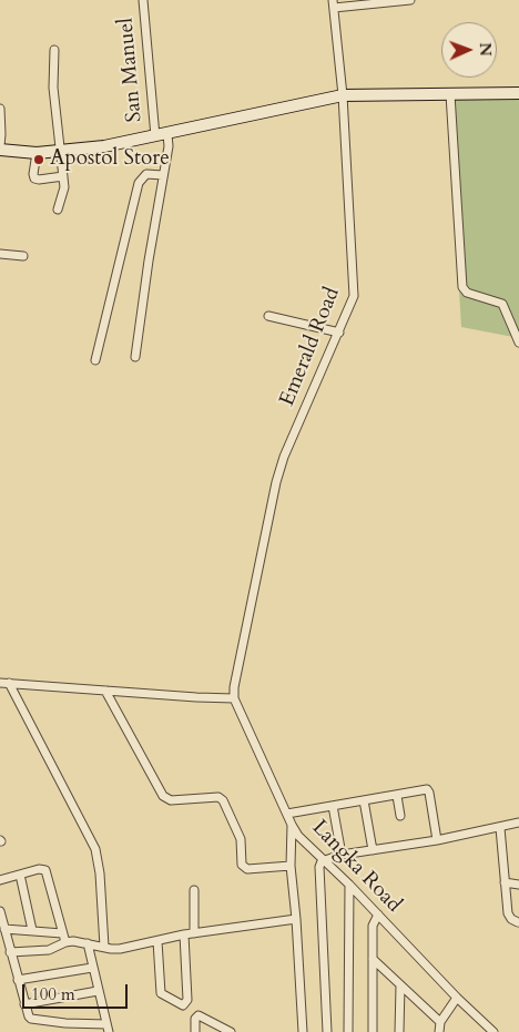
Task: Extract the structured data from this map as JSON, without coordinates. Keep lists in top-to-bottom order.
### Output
{
  "streets": {
    "street": ["San Manuel", "Emerald Road", "Langka Road"]
  },
  "crossings": [
    ["Emerald Road", "Langka Road"]
  ],
  "places": ["Apostol Store"],
  "scale_bar": "100 m",
  "north": "right"
}
